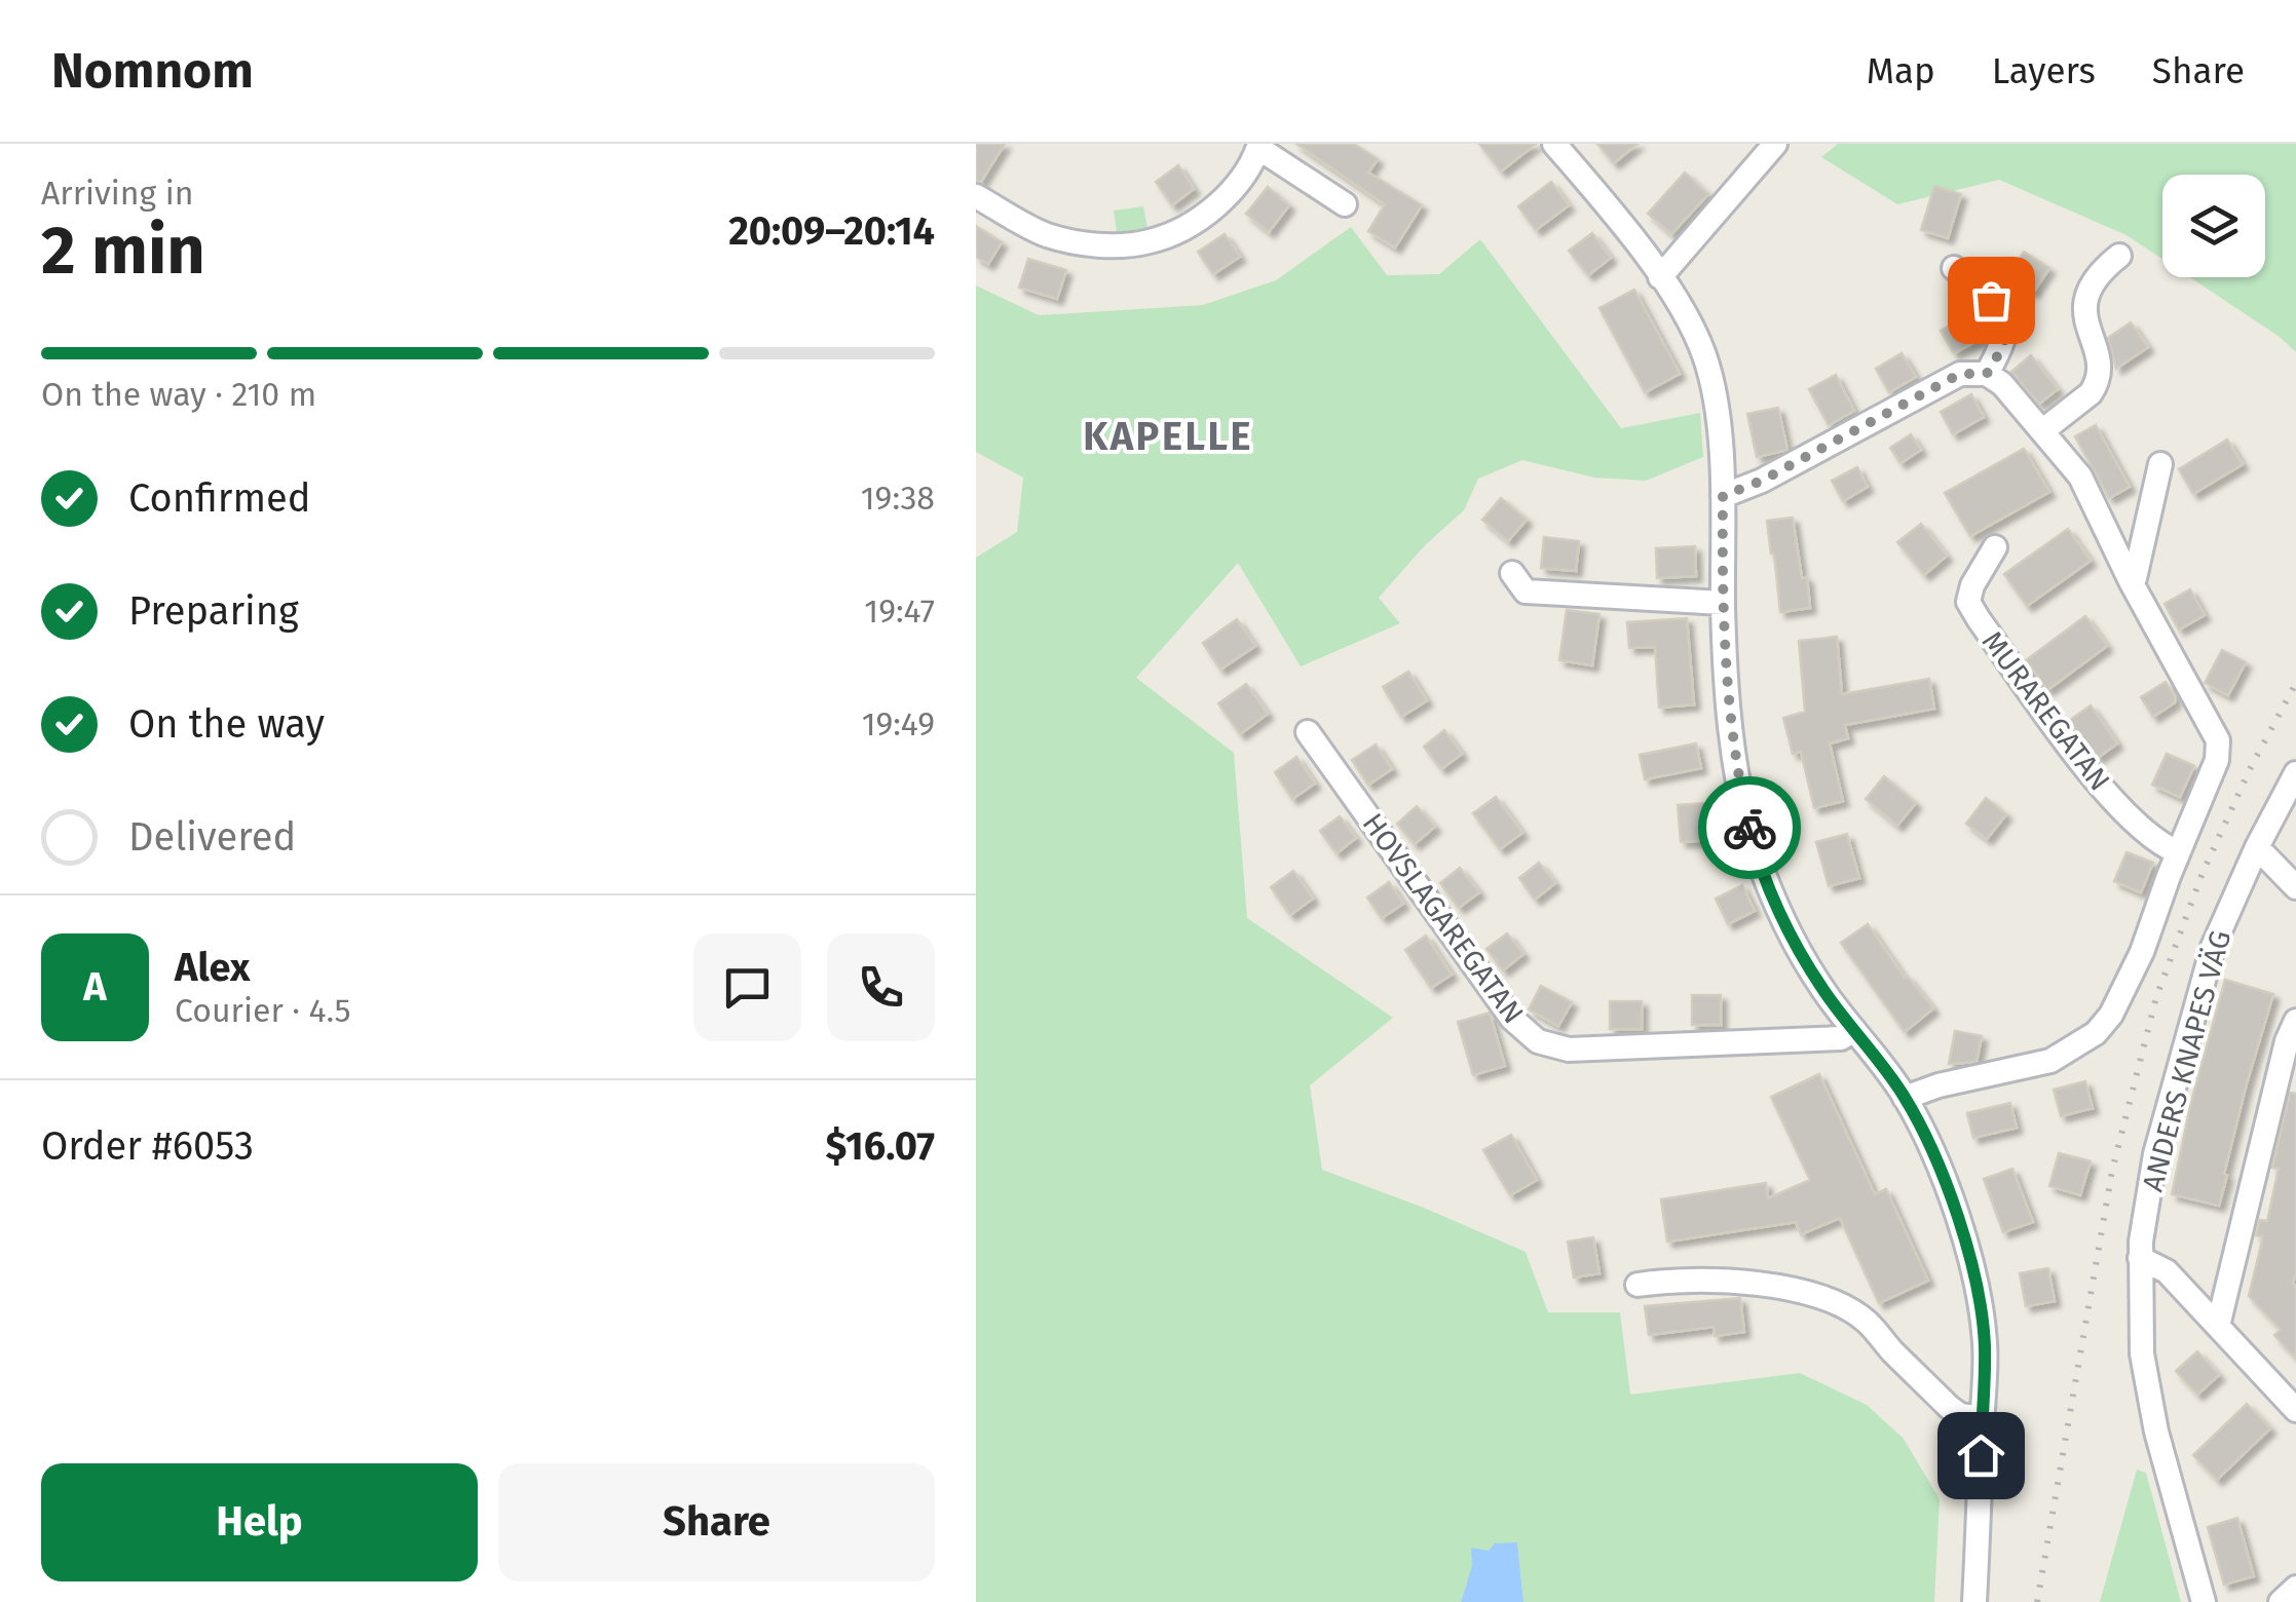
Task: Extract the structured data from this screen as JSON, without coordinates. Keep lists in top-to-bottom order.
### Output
{
  "streets": {
    "street": ["MURAREGATAN", "HOVSLAGAREGATAN", "ANDERS KNAPES VÄG"]
  },
  "districts": ["KAPELLE"],
  "page": {
    "header": "Nomnom",
    "nav": ["Map", "Layers", "Share"],
    "heading": ["2 min", "Arriving in", "20:09–20:14"],
    "panel": [
      "Alex",
      "Courier · 4.5",
      "Order #6053",
      "$16.07"
    ],
    "bar": "On the way · 210 m",
    "list": [
      ["Confirmed", "19:38"],
      ["Preparing", "19:47"],
      ["On the way", "19:49"],
      "Delivered"
    ],
    "round": "A",
    "buttons": ["Help", "Share"]
  }
}
